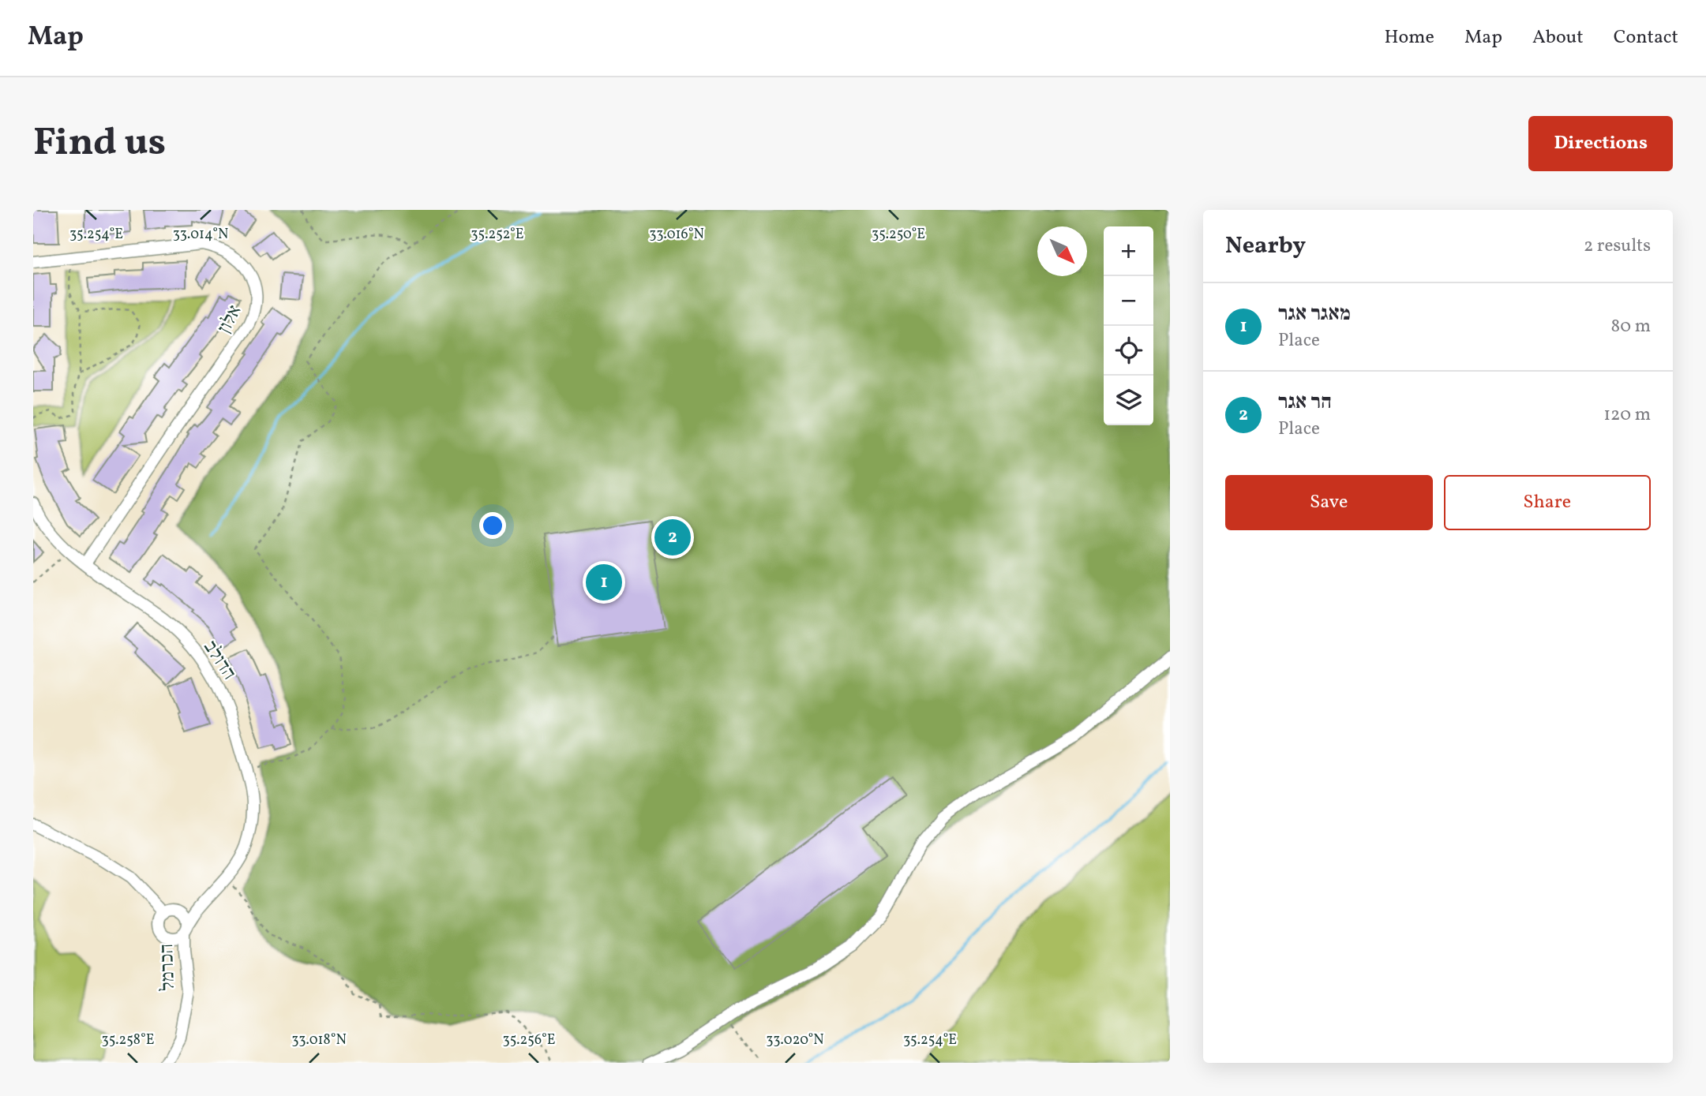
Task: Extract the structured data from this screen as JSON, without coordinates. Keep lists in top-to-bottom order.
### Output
{
  "streets": {
    "street": ["אלון", "הדולב", "הכרמל"]
  },
  "crossings": [
    ["אלון", "הדולב"],
    ["הדולב", "הכרמל"]
  ],
  "north": "bottom right",
  "page": {
    "header": "Map",
    "nav": [
      "Home",
      "Map",
      "About",
      "Contact"
    ],
    "buttons": [
      "Directions",
      ["Save", "Share"]
    ],
    "title": "Find us",
    "heading": ["Nearby", "2 results"],
    "map_buttons": ["+", "−"],
    "list": [
      {
        "mark": "1",
        "name": "מאגר אגר",
        "note": "Place",
        "value": "80 m"
      },
      {
        "mark": "2",
        "name": "הר אגר",
        "note": "Place",
        "value": "120 m"
      }
    ],
    "pins": ["2", "1"]
  },
  "coordinates": [
    "35.254°E",
    "33.014°N",
    "35.252°E",
    "33.016°N",
    "35.250°E",
    "35.258°E",
    "33.018°N",
    "35.256°E",
    "33.020°N"
  ]
}
